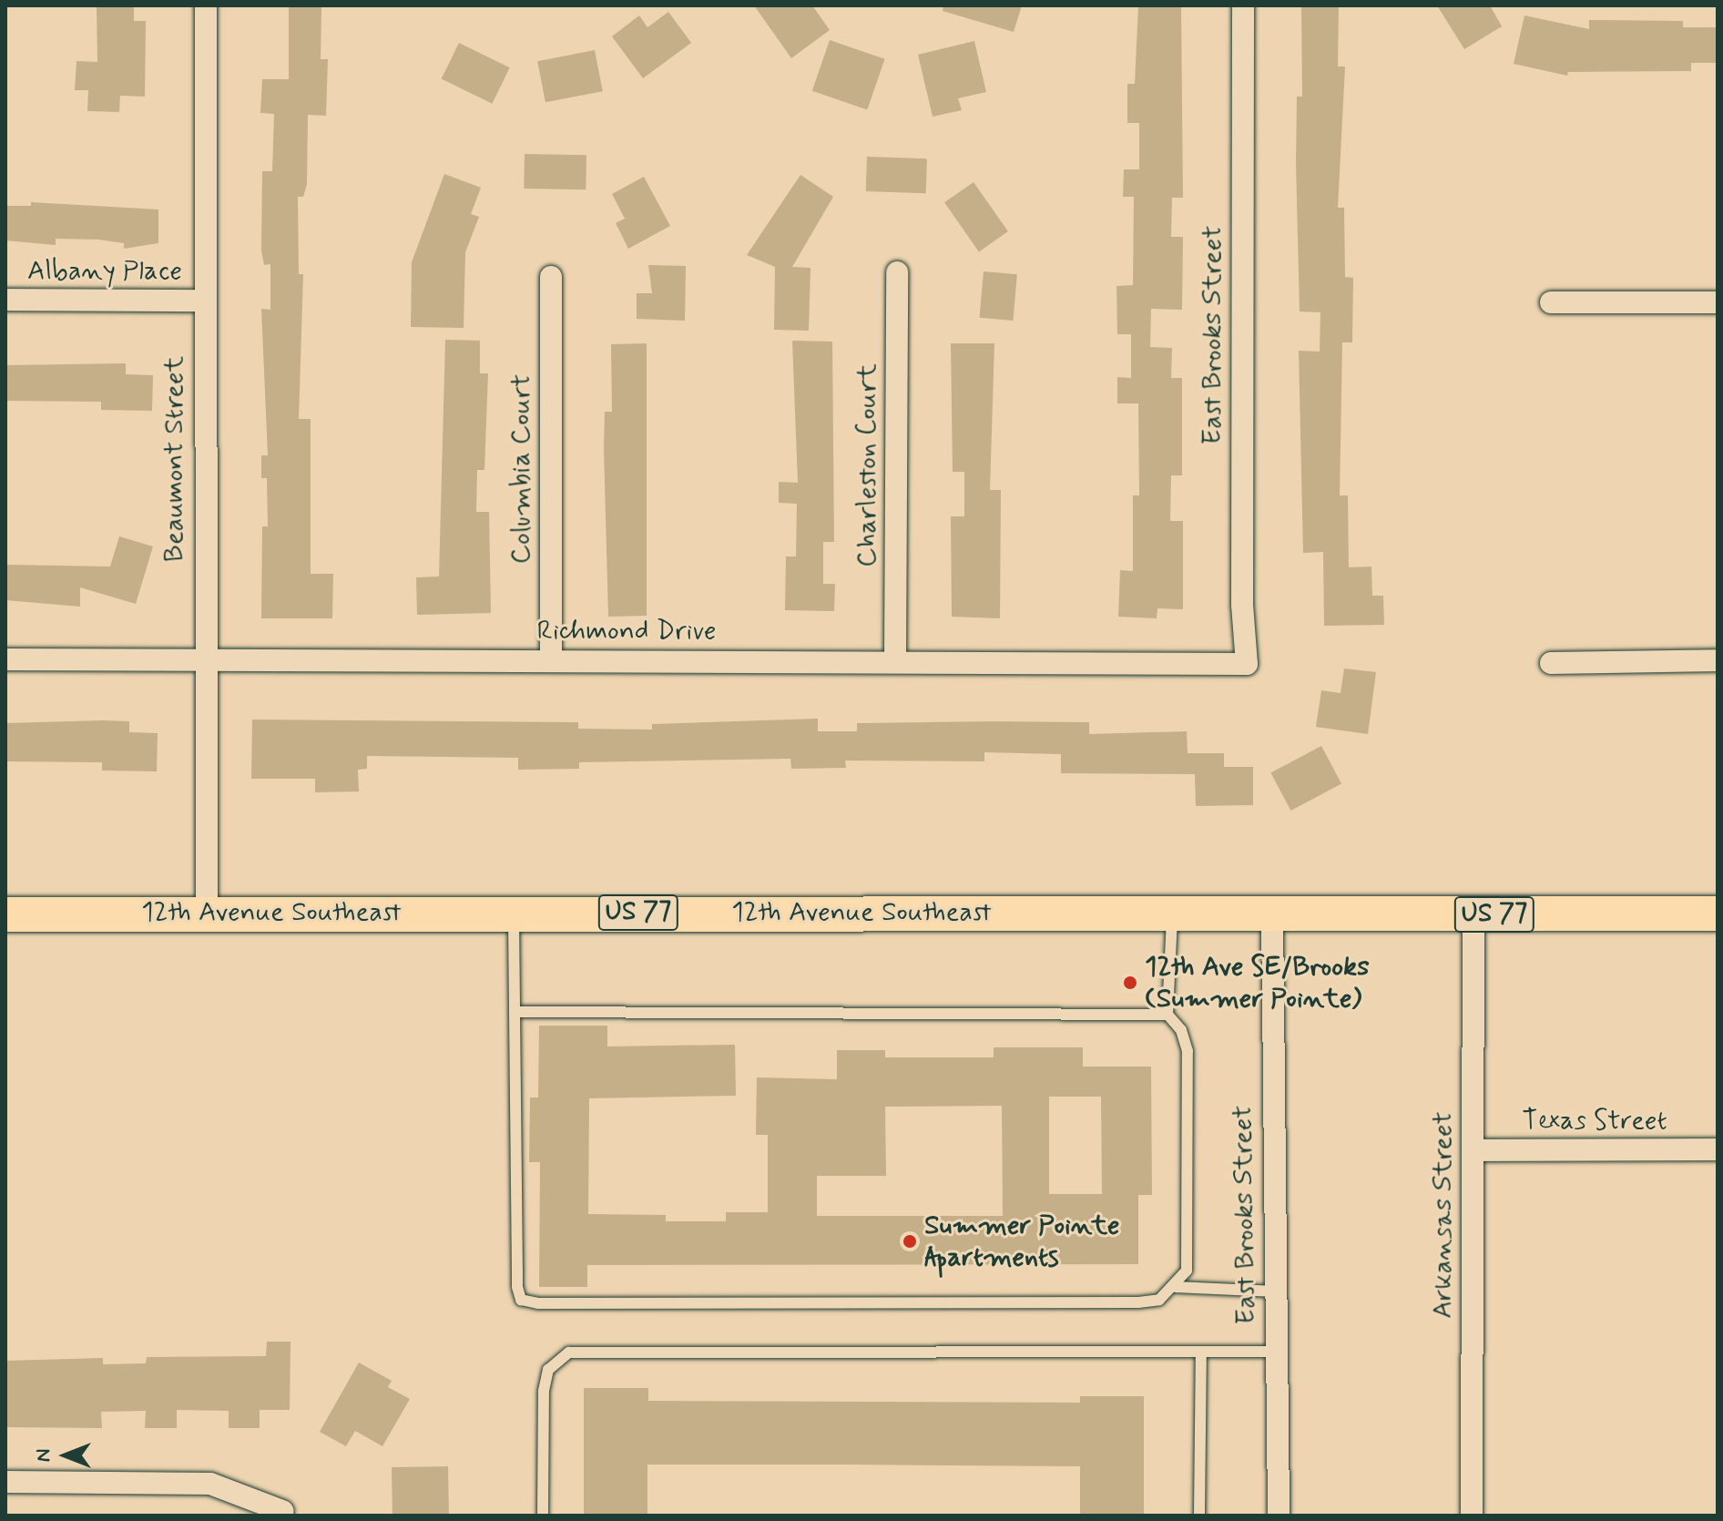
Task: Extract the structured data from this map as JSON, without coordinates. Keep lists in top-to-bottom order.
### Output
{
  "streets": {
    "main road": ["12th Avenue Southeast", "US 77"],
    "street": [
      "Albany Place",
      "East Brooks Street",
      "Beaumont Street",
      "Charleston Court",
      "Columbia Court",
      "Richmond Drive",
      "Texas Street",
      "Arkansas Street"
    ]
  },
  "crossings": [
    ["Albany Place", "Beaumont Street"],
    ["East Brooks Street", "Richmond Drive"],
    ["East Brooks Street", "12th Avenue Southeast"],
    ["Beaumont Street", "Richmond Drive"],
    ["Beaumont Street", "12th Avenue Southeast"],
    ["Charleston Court", "Richmond Drive"],
    ["Columbia Court", "Richmond Drive"],
    ["12th Avenue Southeast", "Arkansas Street"],
    ["Texas Street", "Arkansas Street"]
  ],
  "places": ["12th Ave SE/Brooks (Summer Pointe)", "Summer Pointe Apartments"],
  "north": "left"
}
